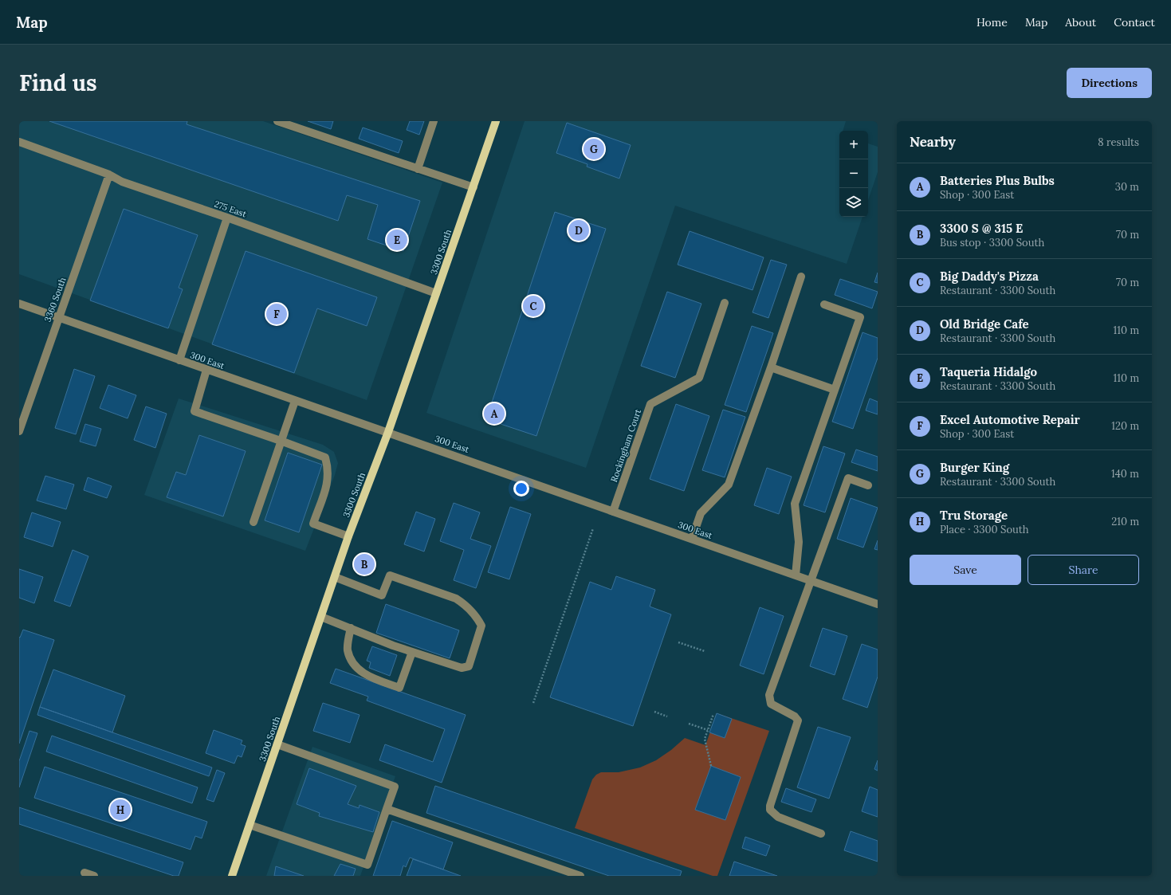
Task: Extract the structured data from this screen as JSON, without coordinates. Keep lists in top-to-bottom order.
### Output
{
  "streets": {
    "main road": ["3300 South"],
    "street": [
      "275 East",
      "3360 South",
      "300 East",
      "Rockingham Court"
    ]
  },
  "crossings": [
    ["275 East", "3300 South"],
    ["275 East", "3360 South"],
    ["3300 South", "300 East"],
    ["3360 South", "300 East"],
    ["300 East", "Rockingham Court"]
  ],
  "page": {
    "header": "Map",
    "nav": [
      "Home",
      "Map",
      "About",
      "Contact"
    ],
    "buttons": [
      "Directions",
      ["Save", "Share"]
    ],
    "title": "Find us",
    "heading": ["Nearby", "8 results"],
    "map_buttons": ["+", "−"],
    "pins": [
      "G",
      "D",
      "E",
      "C",
      "F",
      "A",
      "B",
      "H"
    ],
    "list": [
      {
        "mark": "A",
        "name": "Batteries Plus Bulbs",
        "note": "Shop · 300 East",
        "value": "30 m"
      },
      {
        "mark": "B",
        "name": "3300 S @ 315 E",
        "note": "Bus stop · 3300 South",
        "value": "70 m"
      },
      {
        "mark": "C",
        "name": "Big Daddy's Pizza",
        "note": "Restaurant · 3300 South",
        "value": "70 m"
      },
      {
        "mark": "D",
        "name": "Old Bridge Cafe",
        "note": "Restaurant · 3300 South",
        "value": "110 m"
      },
      {
        "mark": "E",
        "name": "Taqueria Hidalgo",
        "note": "Restaurant · 3300 South",
        "value": "110 m"
      },
      {
        "mark": "F",
        "name": "Excel Automotive Repair",
        "note": "Shop · 300 East",
        "value": "120 m"
      },
      {
        "mark": "G",
        "name": "Burger King",
        "note": "Restaurant · 3300 South",
        "value": "140 m"
      },
      {
        "mark": "H",
        "name": "Tru Storage",
        "note": "Place · 3300 South",
        "value": "210 m"
      }
    ]
  }
}
